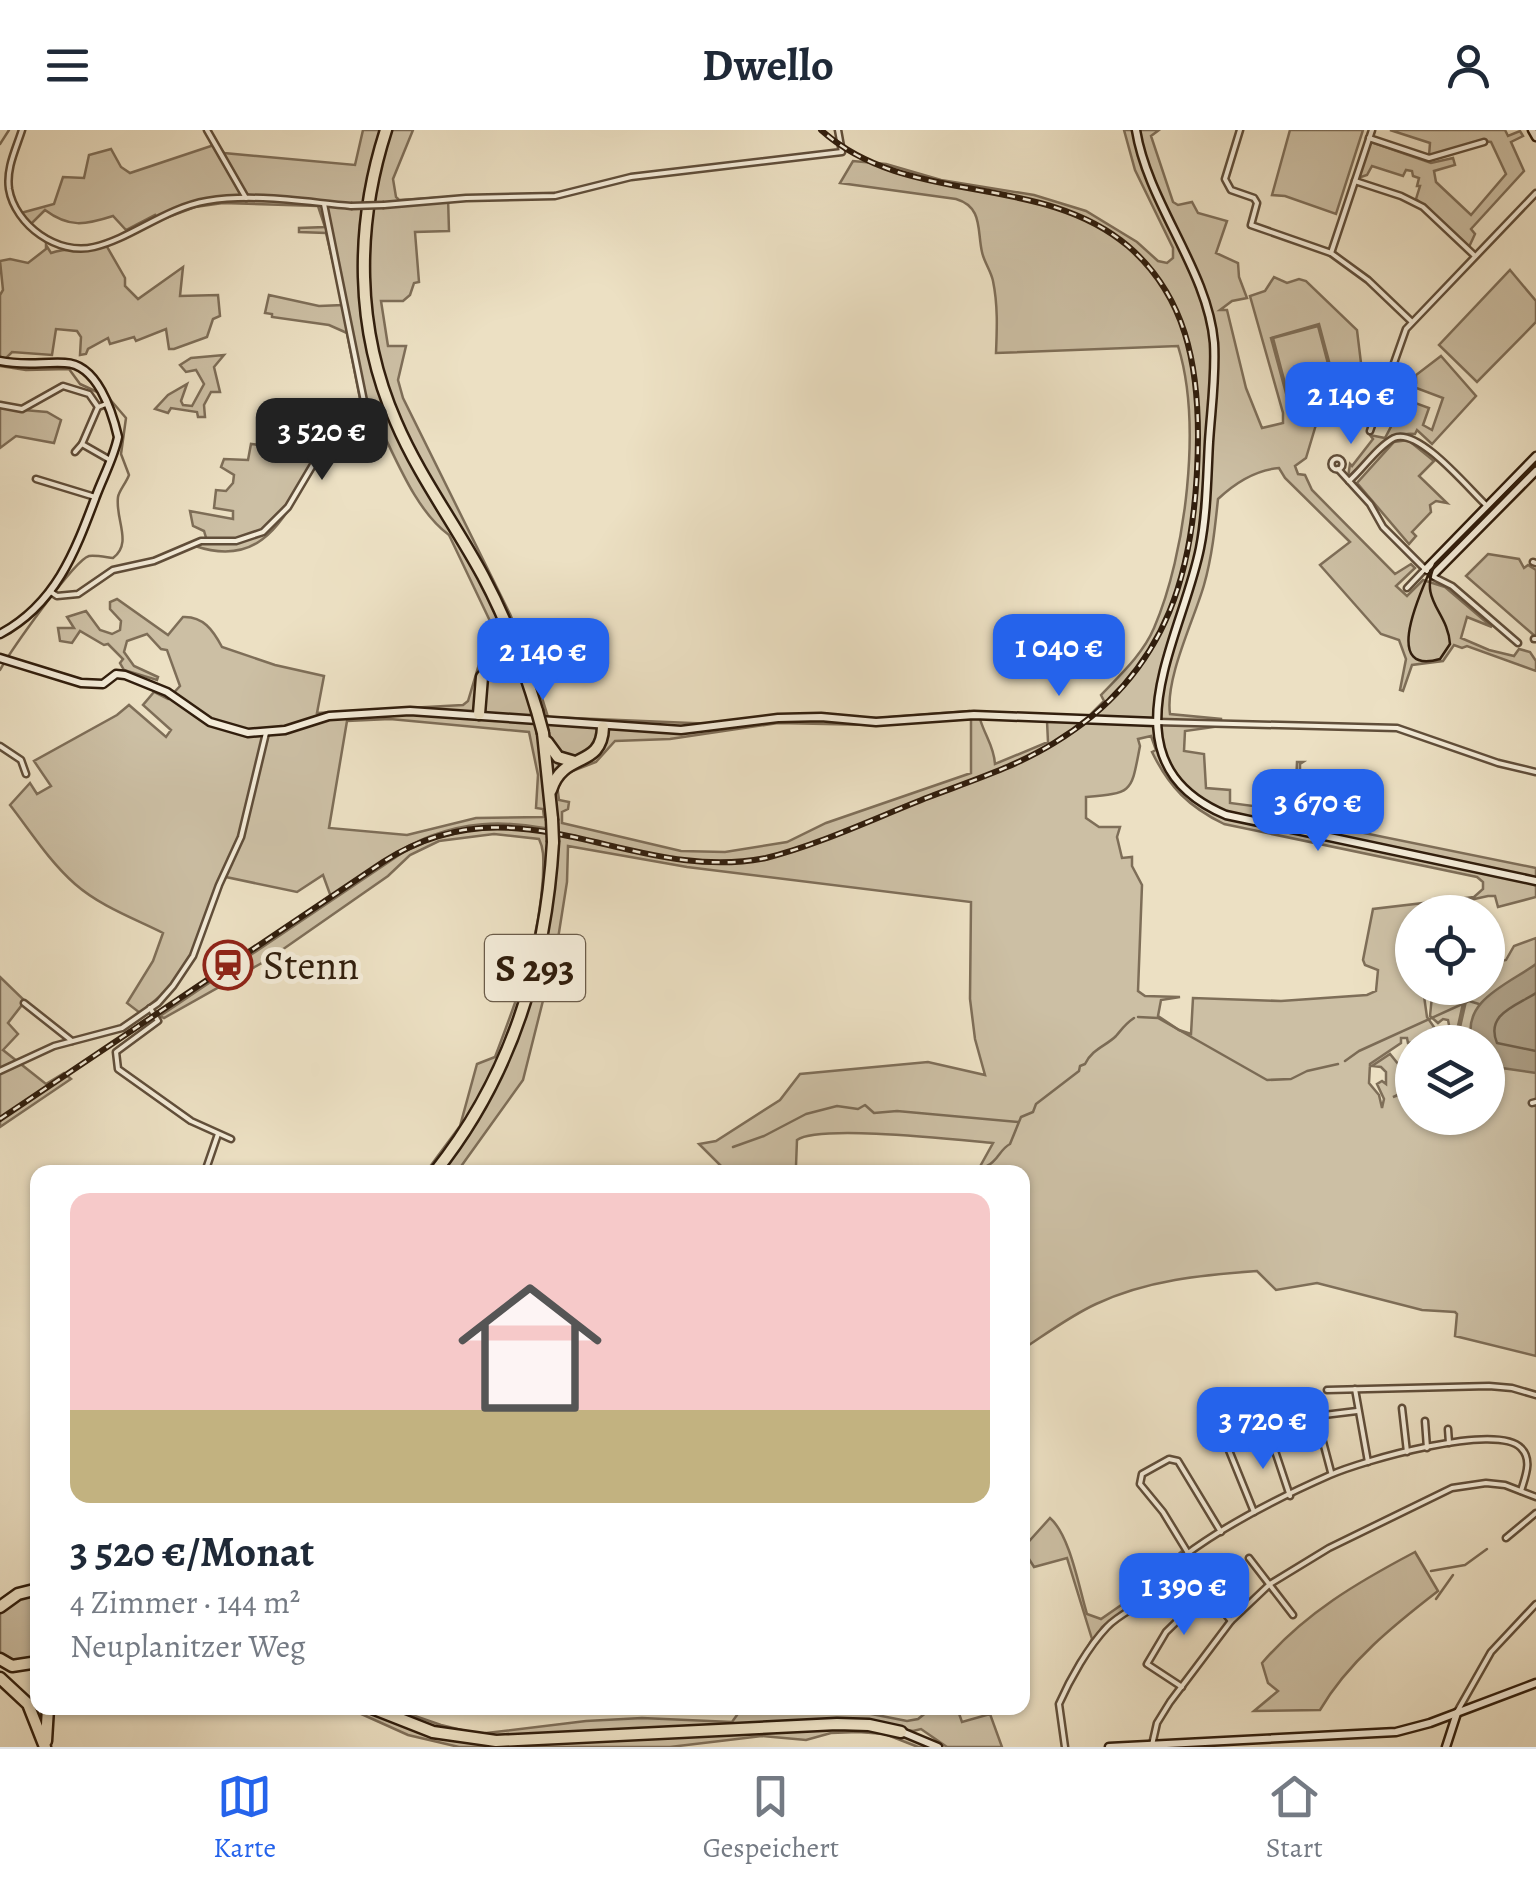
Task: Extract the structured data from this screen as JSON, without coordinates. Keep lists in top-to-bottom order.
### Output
{
  "streets": {
    "highway": ["S 293"]
  },
  "places": {
    "station": ["Stenn"]
  },
  "page": {
    "header": "Dwello",
    "price": [
      "2 140 €",
      "3 520 €",
      "1 040 €",
      "2 140 €",
      "3 670 €",
      "3 720 €",
      "1 390 €"
    ],
    "list": [
      {
        "name": "3 520 €/Monat",
        "note": "4 Zimmer · 144 m² · Neuplanitzer Weg"
      }
    ],
    "tabs": ["Karte", "Gespeichert", "Start"]
  }
}
